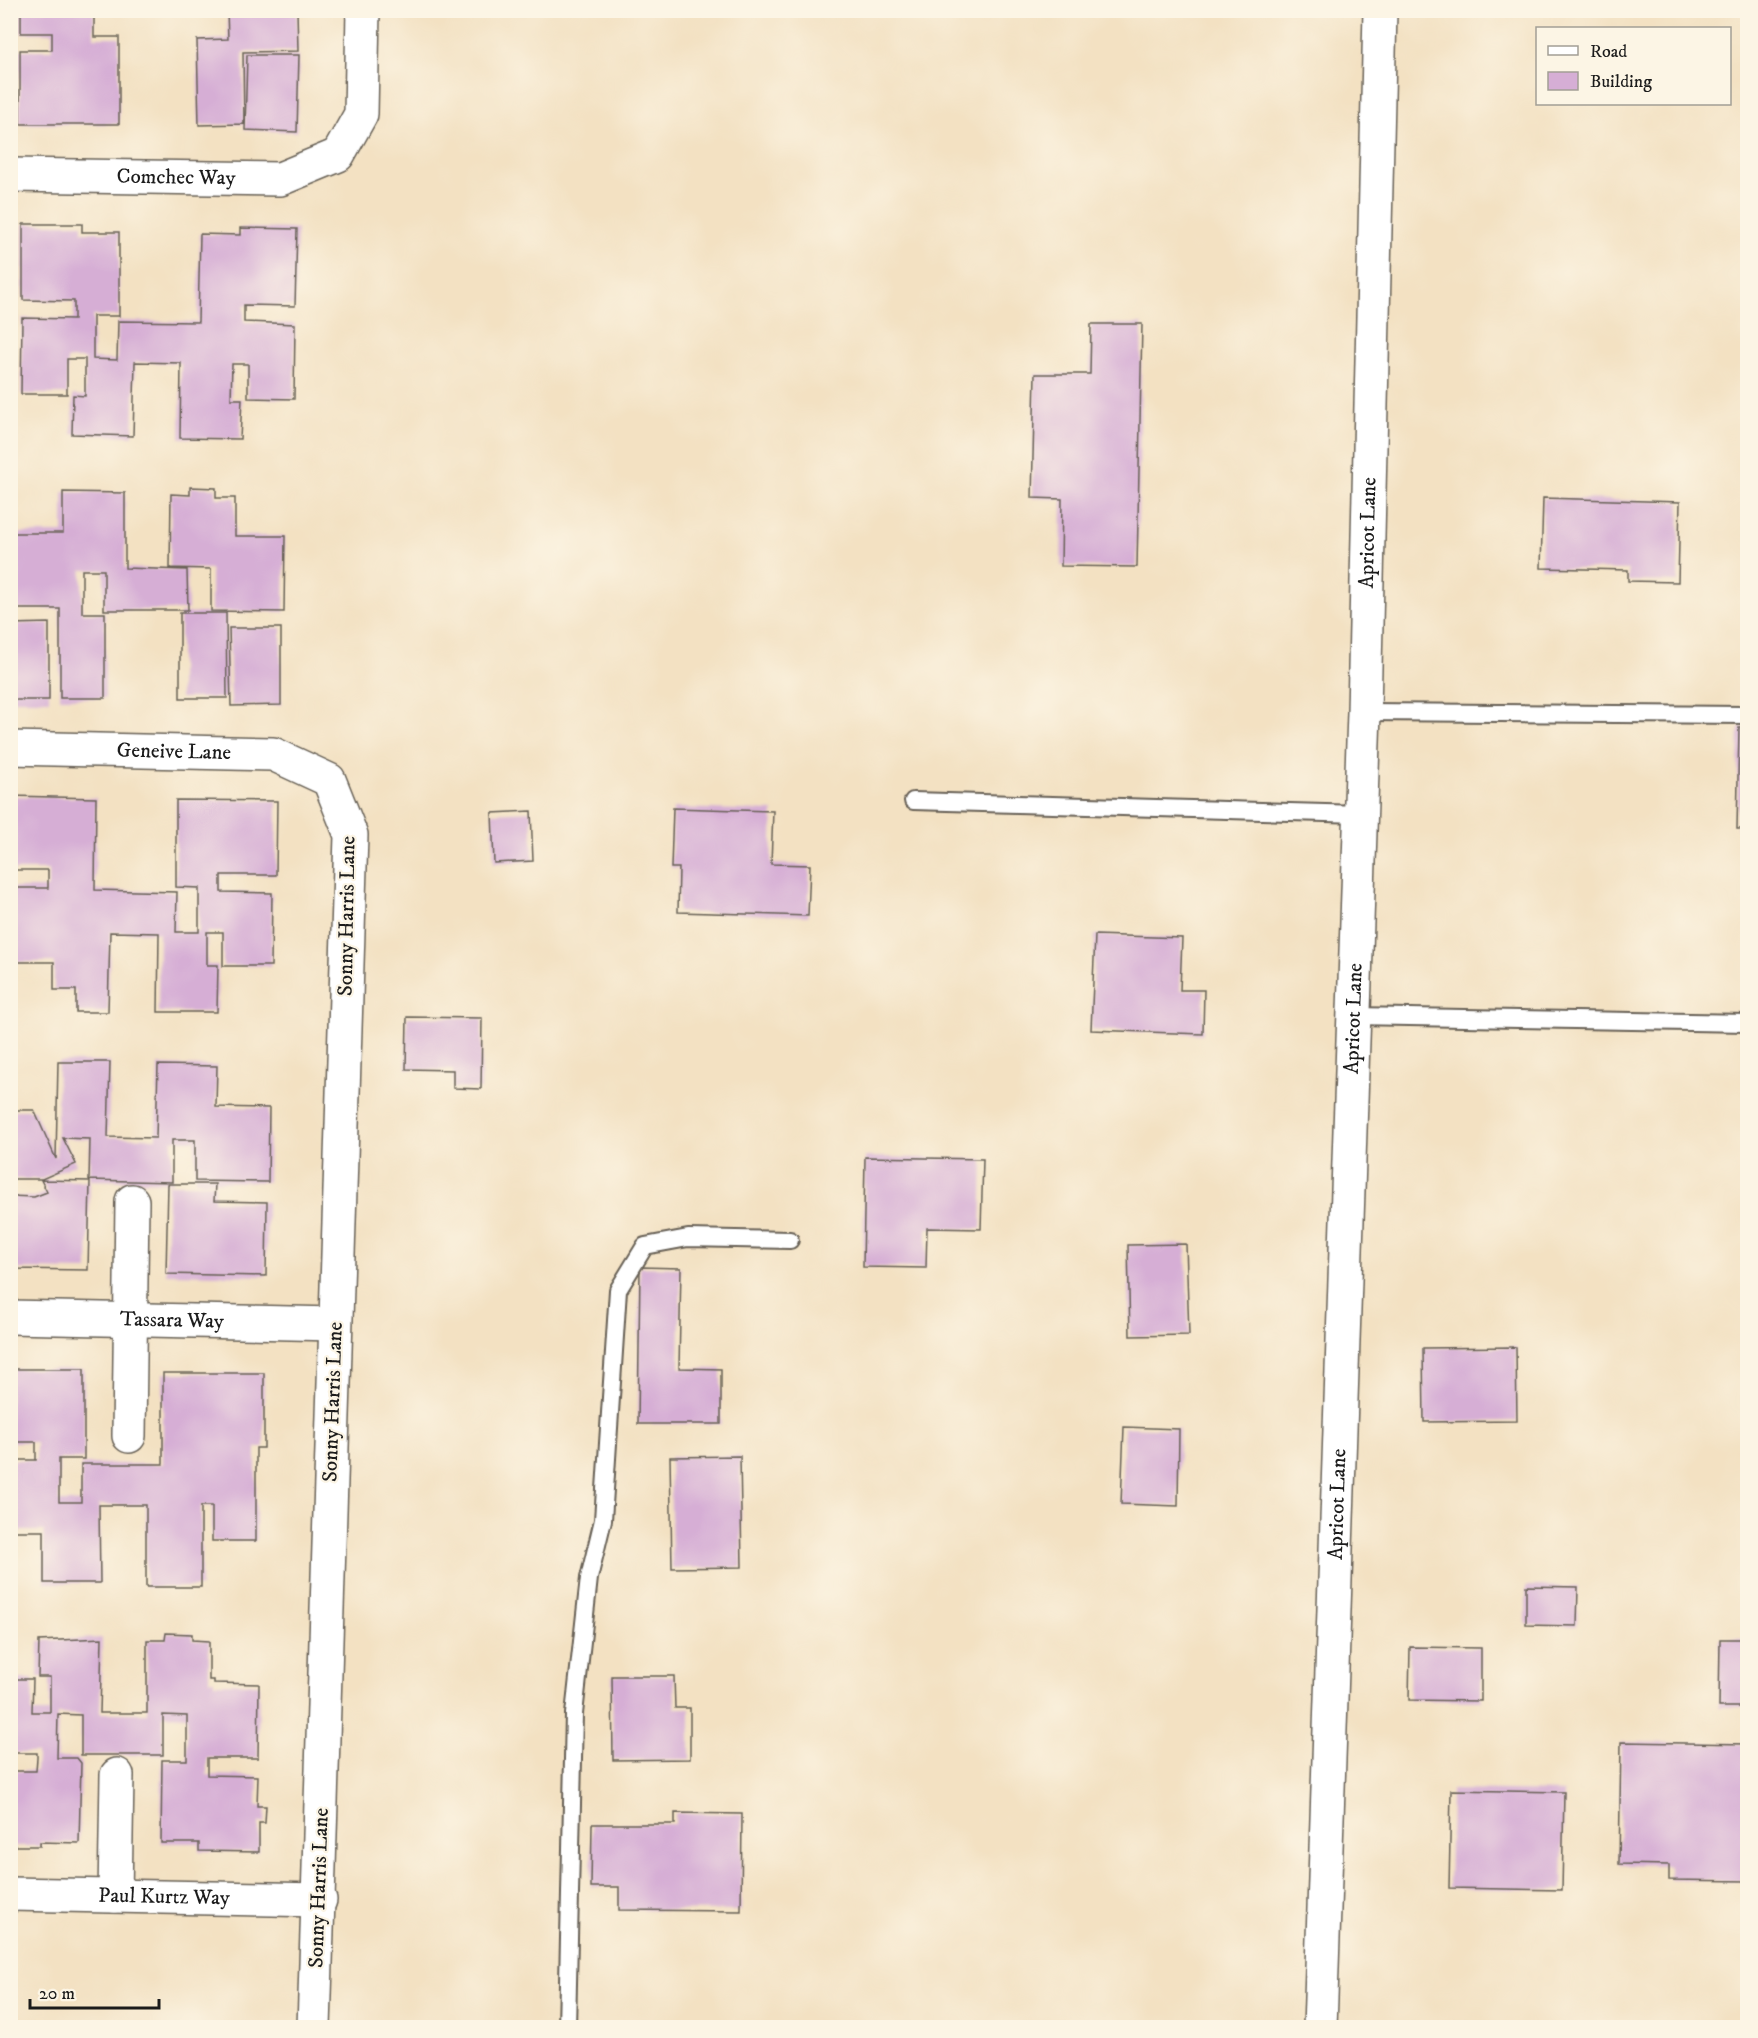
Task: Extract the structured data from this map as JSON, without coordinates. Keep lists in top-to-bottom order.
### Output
{
  "streets": {
    "street": [
      "Comchec Way",
      "Apricot Lane",
      "Geneive Lane",
      "Sonny Harris Lane",
      "Tassara Way",
      "Paul Kurtz Way"
    ]
  },
  "crossings": [
    ["Geneive Lane", "Sonny Harris Lane"],
    ["Sonny Harris Lane", "Tassara Way"],
    ["Sonny Harris Lane", "Paul Kurtz Way"]
  ],
  "legend": ["Road", "Building"],
  "scale_bar": "20 m"
}
